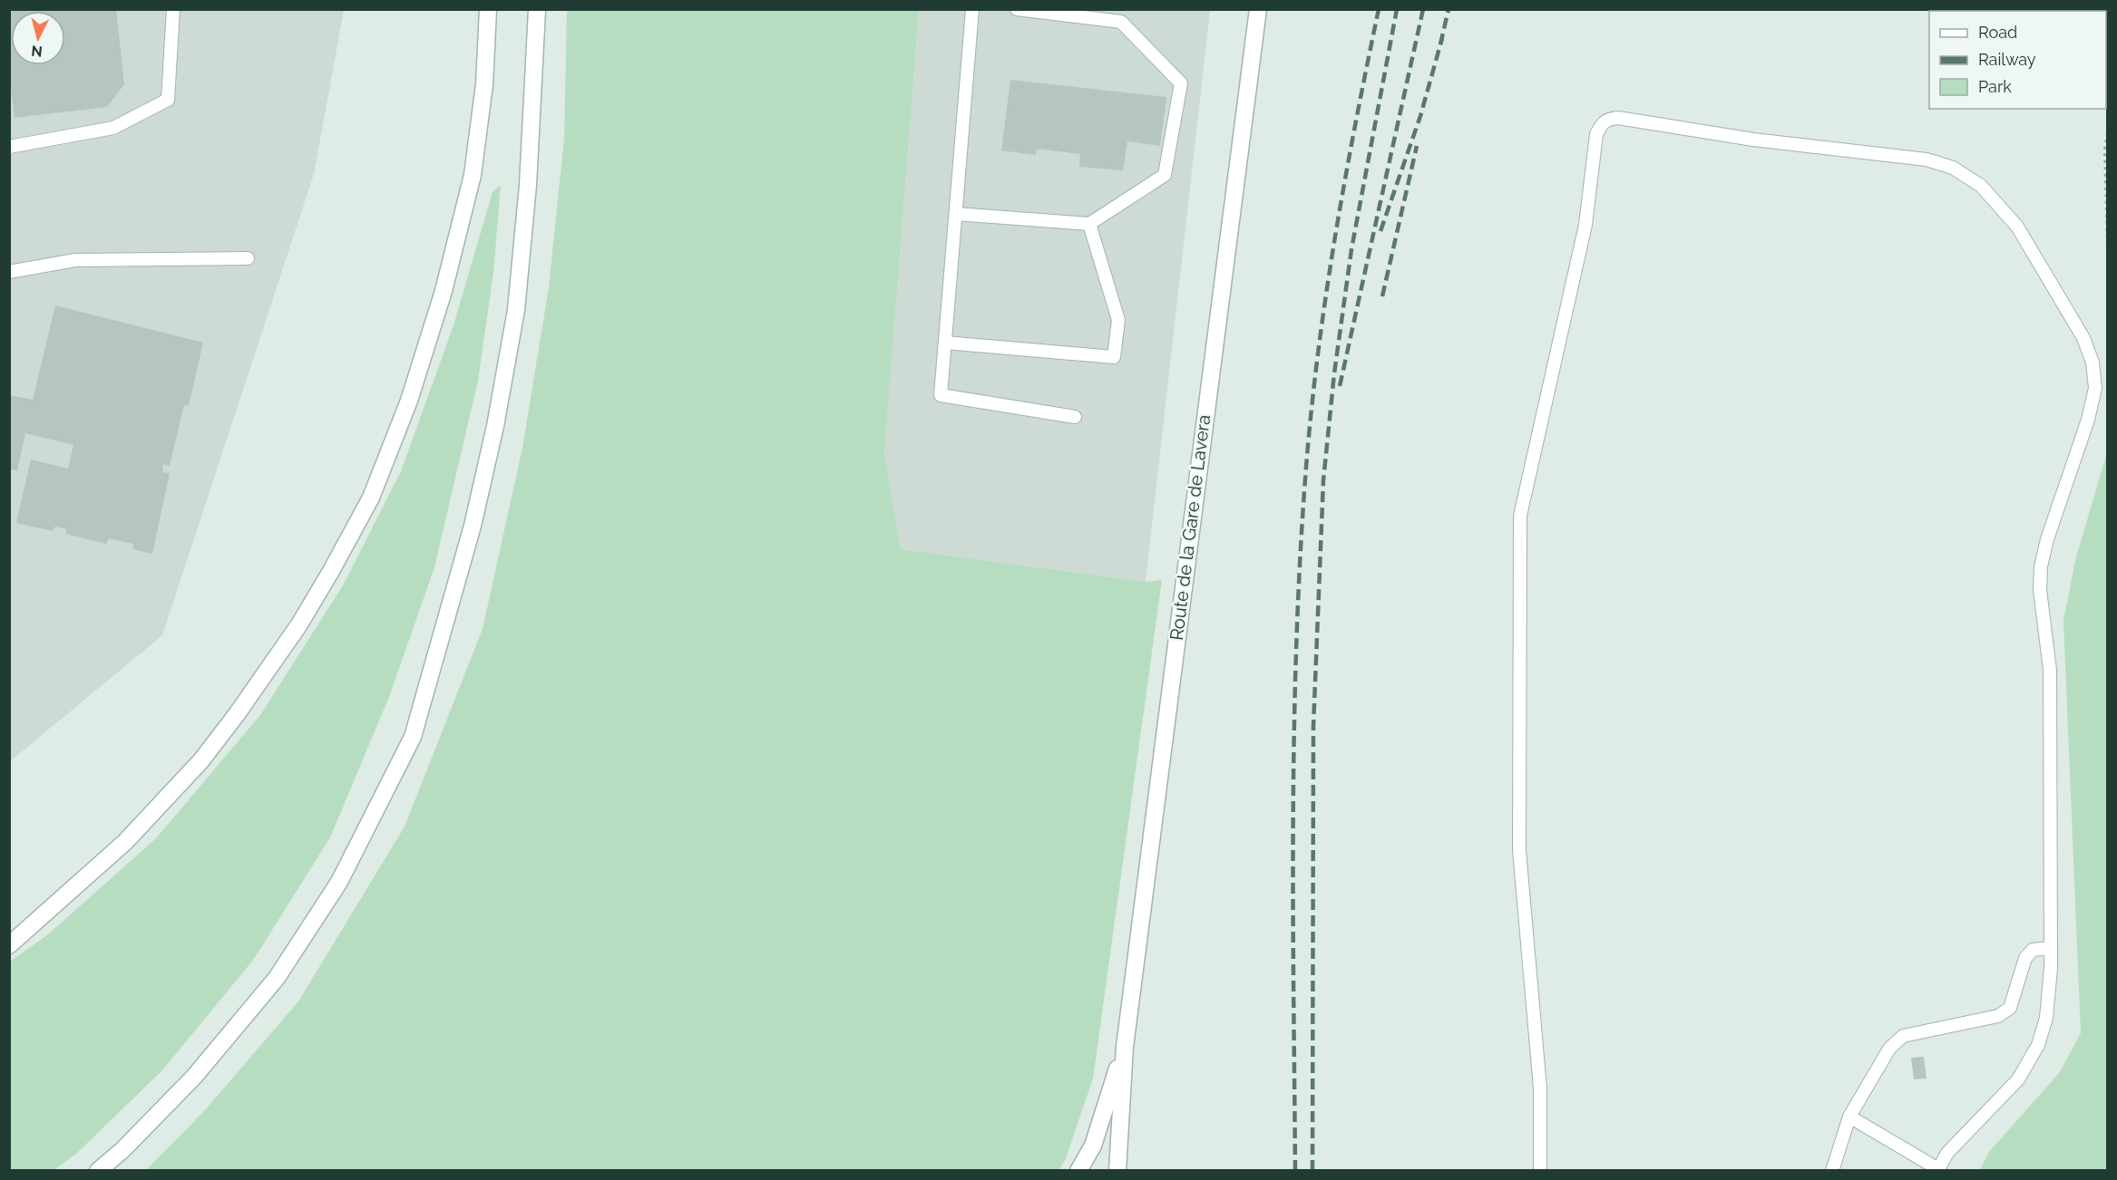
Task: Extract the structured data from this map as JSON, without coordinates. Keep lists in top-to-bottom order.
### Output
{
  "streets": {
    "main road": ["Route de la Gare de Lavera"]
  },
  "legend": ["Road", "Railway", "Park"],
  "north": "bottom"
}
